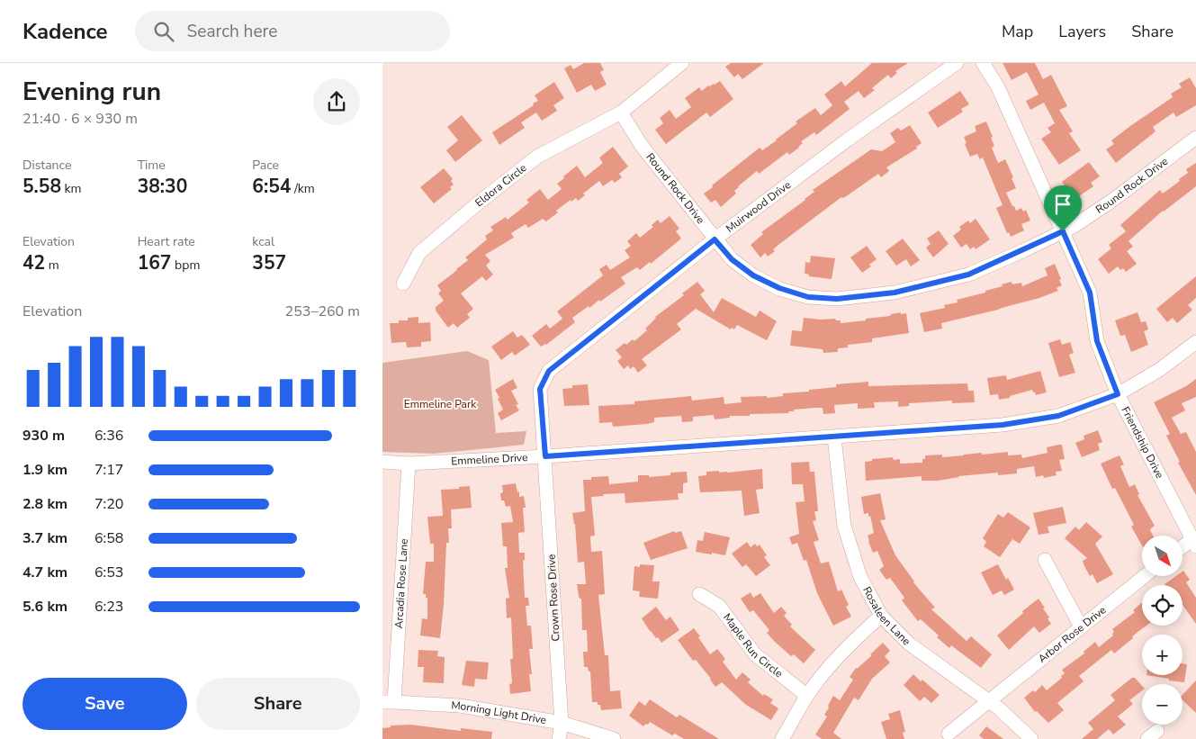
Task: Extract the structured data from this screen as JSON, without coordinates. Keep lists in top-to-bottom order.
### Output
{
  "streets": {
    "street": [
      "Round Rock Drive",
      "Eldora Circle",
      "Muirwood Drive",
      "Friendship Drive",
      "Emmeline Drive",
      "Arcadia Rose Lane",
      "Crown Rose Drive",
      "Rosaleen Lane",
      "Arbor Rose Drive",
      "Maple Run Circle",
      "Morning Light Drive"
    ]
  },
  "crossings": [
    ["Round Rock Drive", "Eldora Circle"],
    ["Round Rock Drive", "Muirwood Drive"],
    ["Round Rock Drive", "Friendship Drive"],
    ["Muirwood Drive", "Emmeline Drive"],
    ["Muirwood Drive", "Crown Rose Drive"],
    ["Friendship Drive", "Emmeline Drive"],
    ["Emmeline Drive", "Arcadia Rose Lane"],
    ["Emmeline Drive", "Crown Rose Drive"],
    ["Emmeline Drive", "Rosaleen Lane"],
    ["Arcadia Rose Lane", "Morning Light Drive"],
    ["Crown Rose Drive", "Morning Light Drive"],
    ["Rosaleen Lane", "Arbor Rose Drive"]
  ],
  "parks": ["Emmeline Park"],
  "north": "bottom right",
  "page": {
    "header": "Kadence",
    "search": "Search here",
    "nav": ["Map", "Layers", "Share"],
    "heading": ["Evening run", "21:40 · 6 × 930 m"],
    "stats": [
      ["Distance", "5.58 km"],
      ["Time", "38:30"],
      ["Pace", "6:54 /km"],
      ["Elevation", "42 m"],
      ["Heart rate", "167 bpm"],
      ["kcal", "357"]
    ],
    "chart": ["Elevation", "253–260 m"],
    "list": [
      {
        "name": "930 m",
        "note": "6:36"
      },
      {
        "name": "1.9 km",
        "note": "7:17"
      },
      {
        "name": "2.8 km",
        "note": "7:20"
      },
      {
        "name": "3.7 km",
        "note": "6:58"
      },
      {
        "name": "4.7 km",
        "note": "6:53"
      },
      {
        "name": "5.6 km",
        "note": "6:23"
      }
    ],
    "map_buttons": ["+", "−"],
    "buttons": ["Save", "Share"]
  }
}
